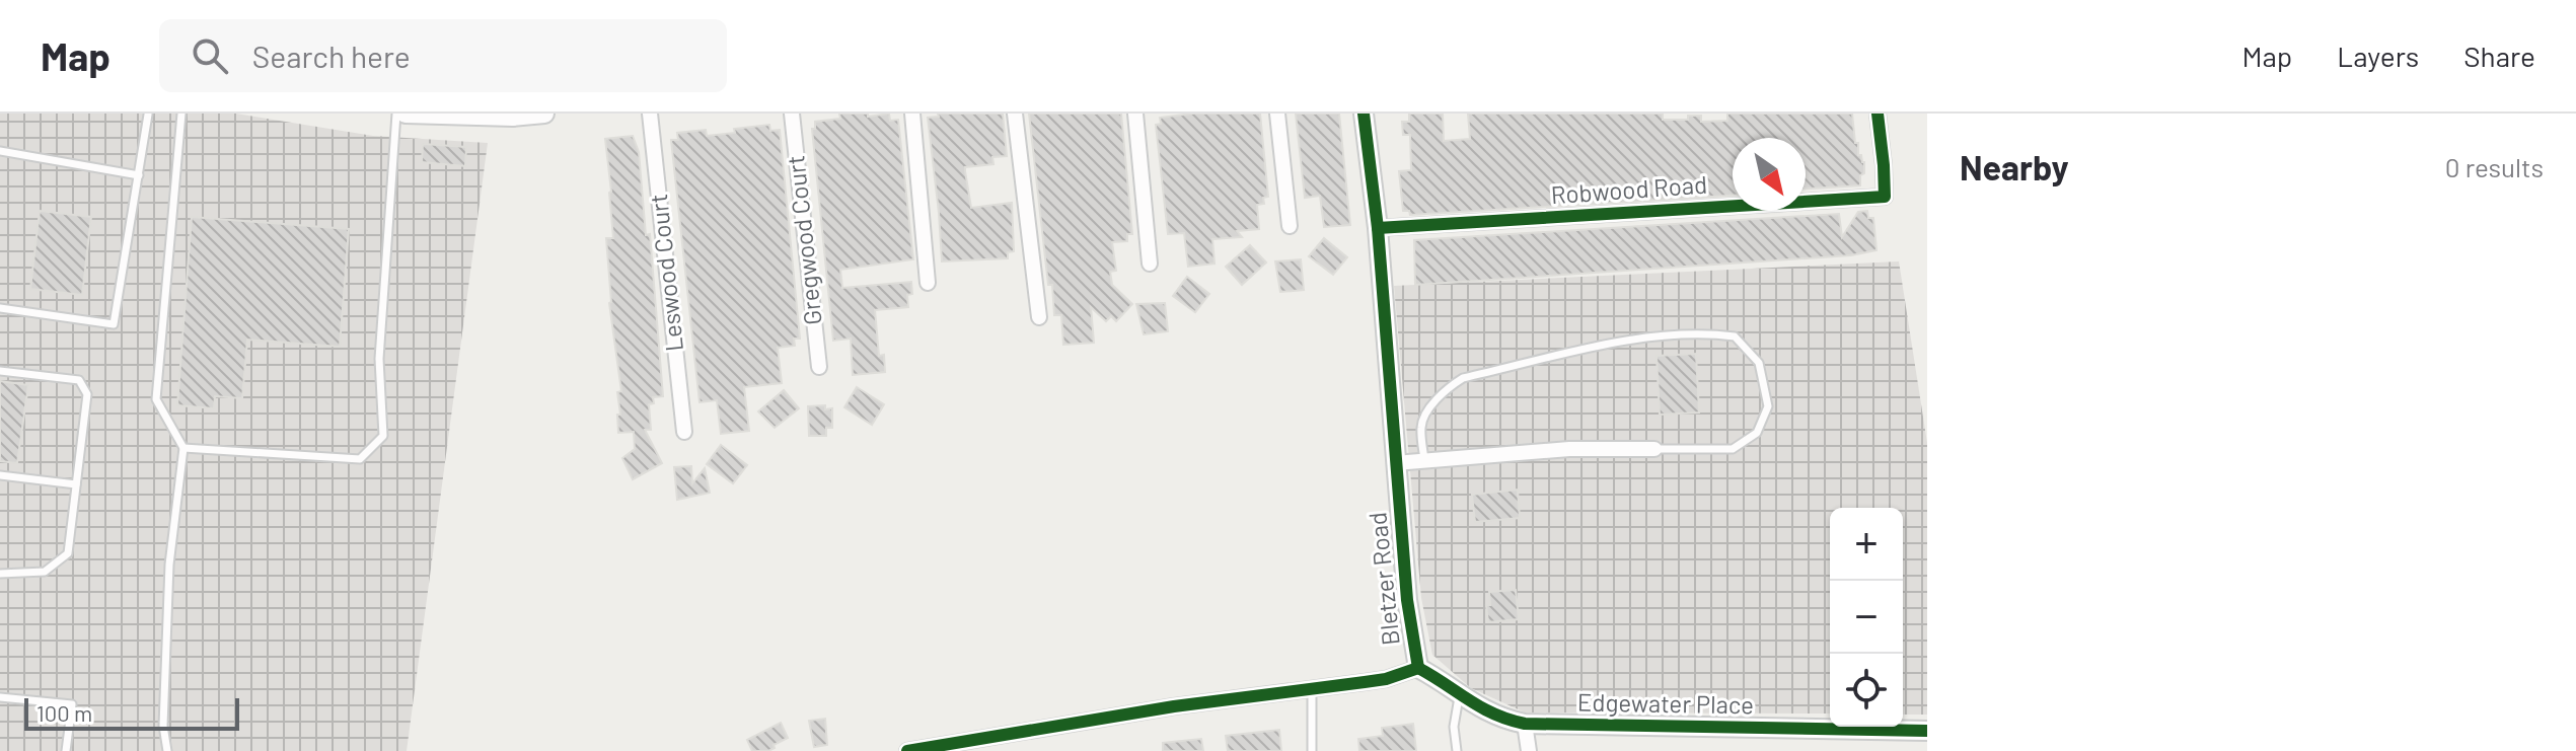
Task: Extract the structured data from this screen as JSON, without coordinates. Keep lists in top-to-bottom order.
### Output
{
  "streets": {
    "street": [
      "Robwood Road",
      "Gregwood Court",
      "Leswood Court",
      "Bletzer Road",
      "Edgewater Place"
    ]
  },
  "crossings": [
    ["Robwood Road", "Bletzer Road"],
    ["Bletzer Road", "Edgewater Place"]
  ],
  "scale_bar": "100 m",
  "north": "bottom right",
  "page": {
    "header": "Map",
    "search": "Search here",
    "nav": ["Map", "Layers", "Share"],
    "heading": ["Nearby", "0 results"],
    "map_buttons": ["+", "−"],
    "scale": "100 m"
  }
}
